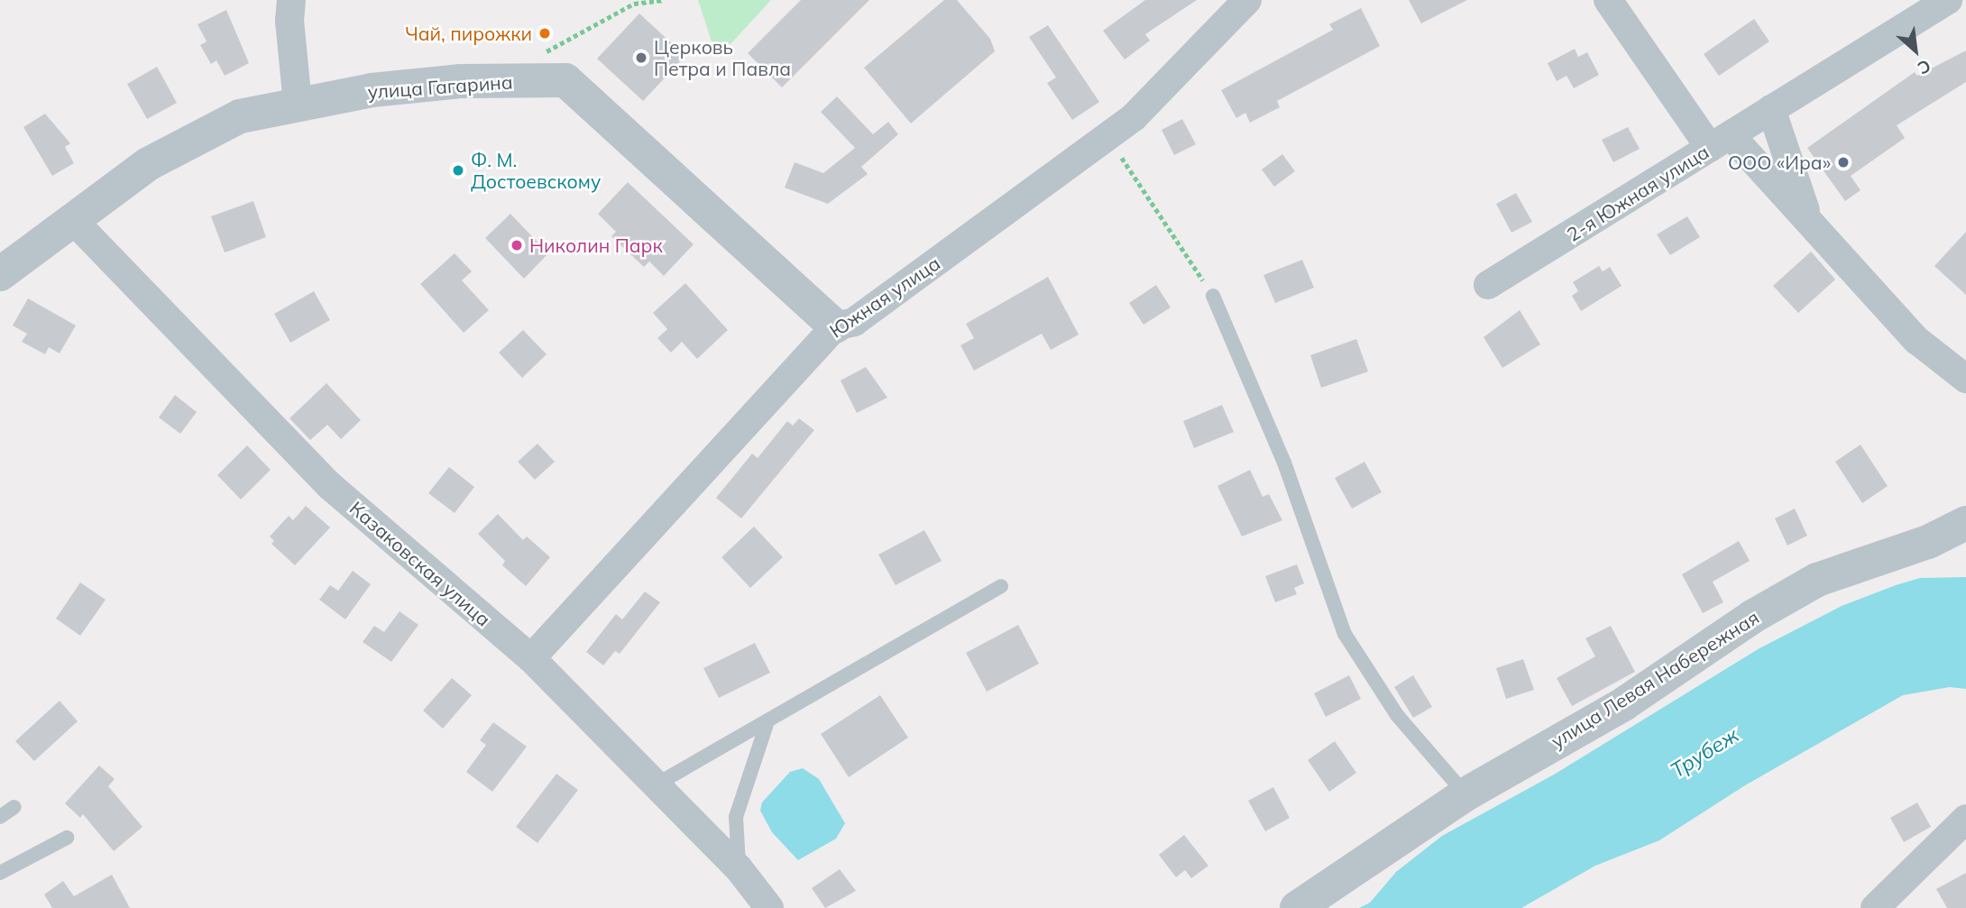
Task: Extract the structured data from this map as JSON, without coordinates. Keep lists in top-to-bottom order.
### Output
{
  "streets": {
    "street": [
      "улица Гагарина",
      "2-я Южная улица",
      "Южная улица",
      "Казаковская улица",
      "улица Левая Набережная"
    ]
  },
  "crossings": [
    ["улица Гагарина", "Южная улица"],
    ["улица Гагарина", "Казаковская улица"],
    ["Южная улица", "Казаковская улица"]
  ],
  "water": ["Трубеж"],
  "places": [
    "Чай, пирожки",
    "Церковь Петра и Павла",
    "ООО «Ира»",
    "Ф. М. Достоевскому",
    "Николин Парк"
  ],
  "north": "bottom right"
}
